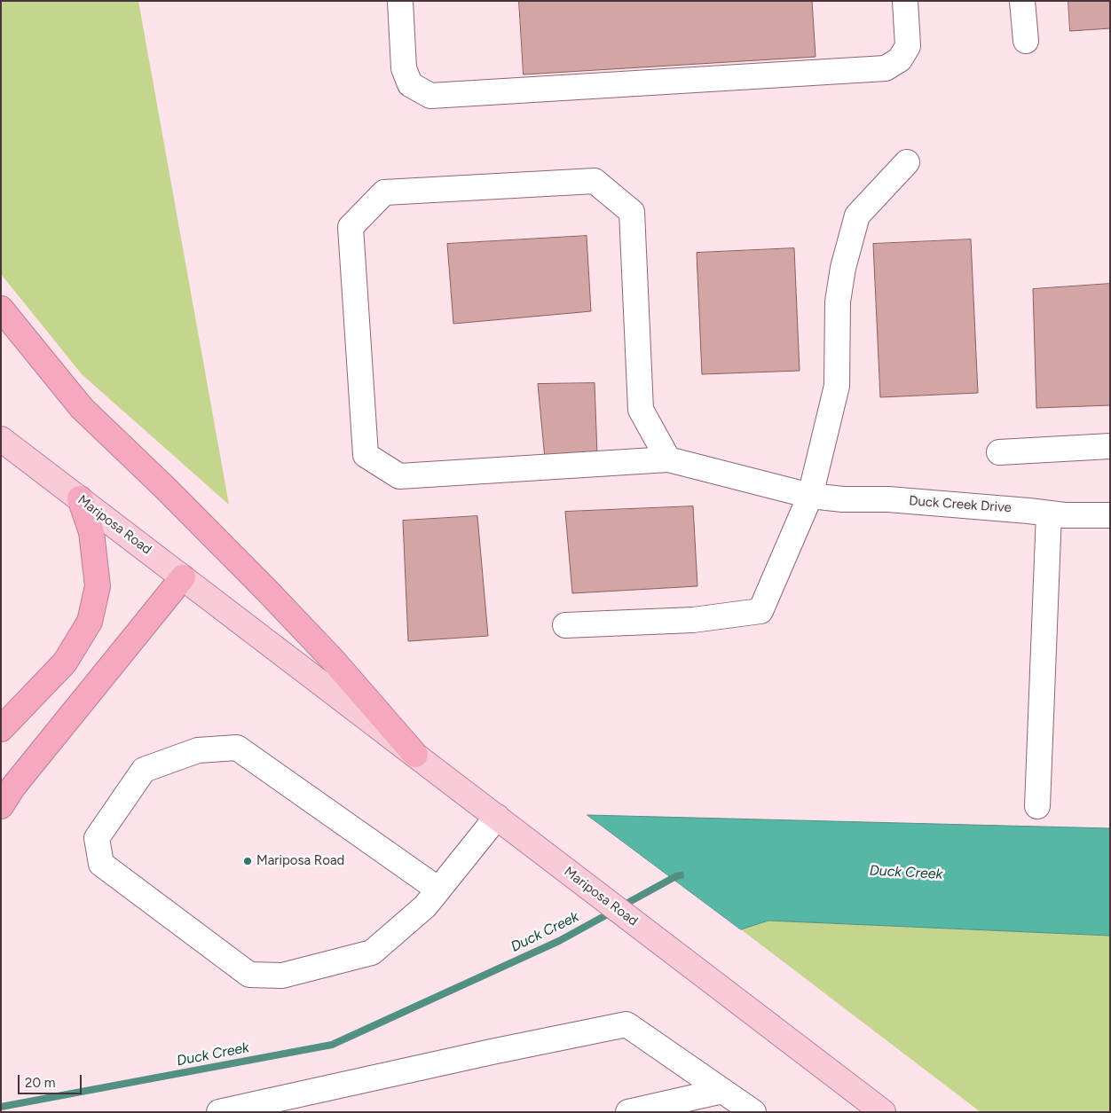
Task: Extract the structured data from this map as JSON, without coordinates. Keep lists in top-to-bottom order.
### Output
{
  "streets": {
    "main road": ["Mariposa Road"],
    "street": ["Duck Creek Drive"]
  },
  "water": ["Duck Creek"],
  "places": ["Mariposa Road"],
  "scale_bar": "20 m"
}
